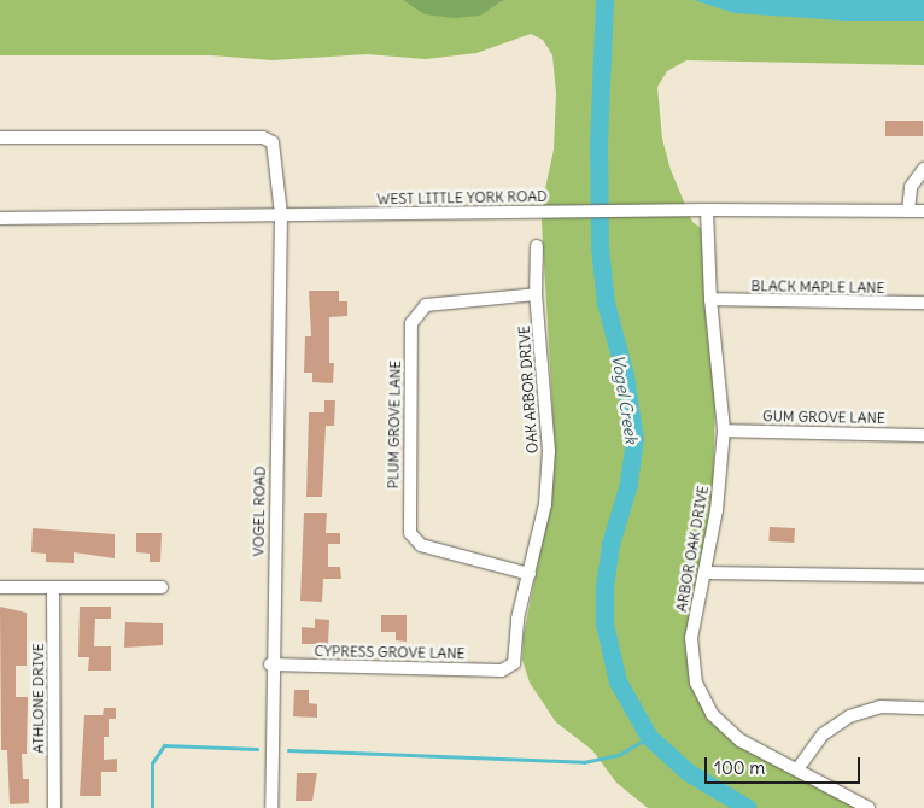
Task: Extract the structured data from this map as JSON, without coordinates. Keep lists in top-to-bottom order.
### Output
{
  "streets": {
    "street": [
      "WEST LITTLE YORK ROAD",
      "BLACK MAPLE LANE",
      "OAK ARBOR DRIVE",
      "GUM GROVE LANE",
      "PLUM GROVE LANE",
      "VOGEL ROAD",
      "ARBOR OAK DRIVE",
      "CYPRESS GROVE LANE",
      "ATHLONE DRIVE"
    ]
  },
  "crossings": [
    ["WEST LITTLE YORK ROAD", "VOGEL ROAD"],
    ["WEST LITTLE YORK ROAD", "ARBOR OAK DRIVE"],
    ["BLACK MAPLE LANE", "ARBOR OAK DRIVE"],
    ["OAK ARBOR DRIVE", "PLUM GROVE LANE"],
    ["OAK ARBOR DRIVE", "CYPRESS GROVE LANE"],
    ["GUM GROVE LANE", "ARBOR OAK DRIVE"],
    ["VOGEL ROAD", "CYPRESS GROVE LANE"]
  ],
  "water": ["Vogel Creek"],
  "scale_bar": "100 m"
}
